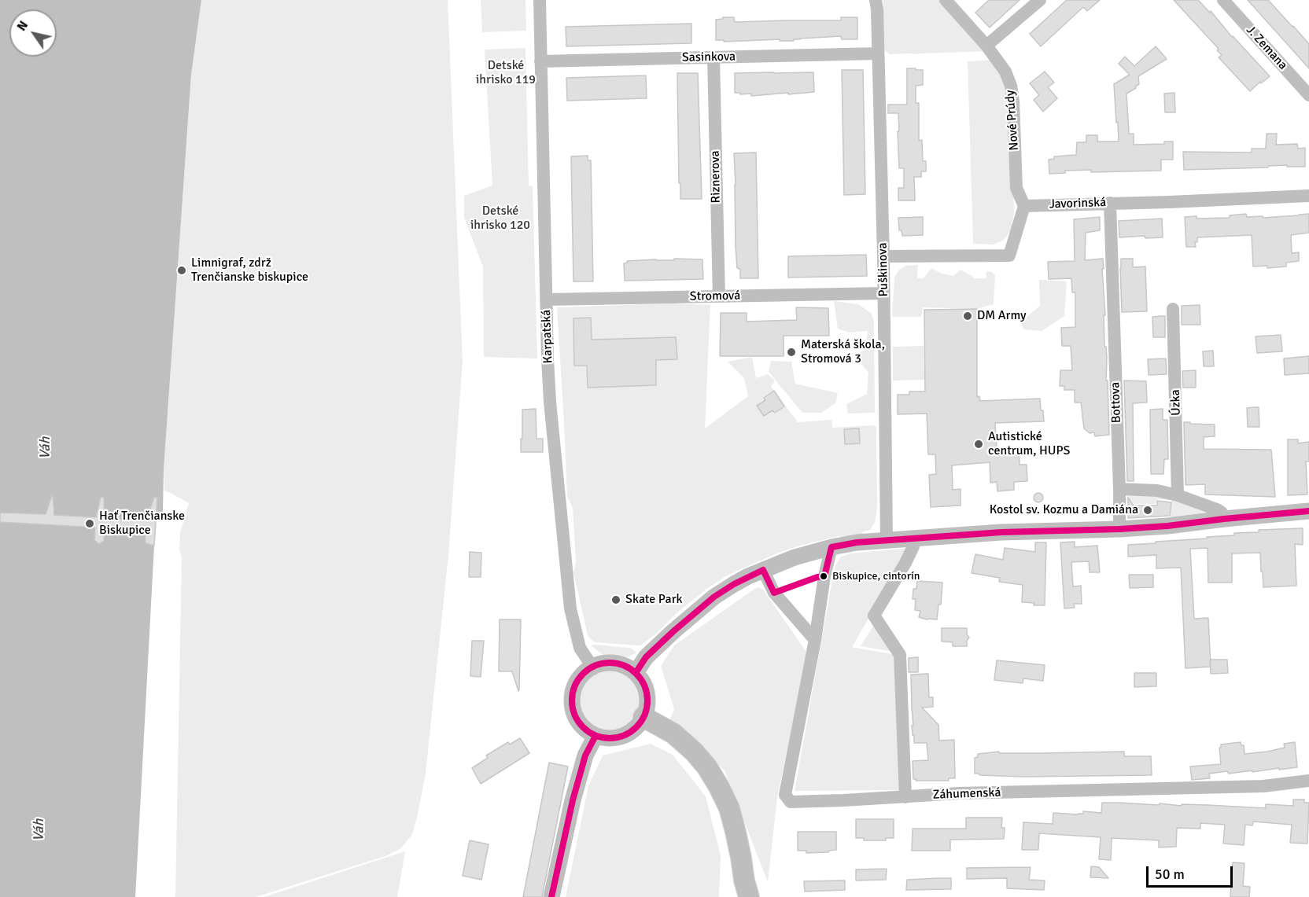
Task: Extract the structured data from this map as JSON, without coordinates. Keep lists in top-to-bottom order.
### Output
{
  "streets": {
    "street": [
      "J. Zemana",
      "Sasinkova",
      "Nové Prúdy",
      "Riznerova",
      "Javorinská",
      "Puškinova",
      "Stromová",
      "Karpatská",
      "Bottova",
      "Úzka",
      "Záhumenská"
    ]
  },
  "crossings": [
    ["Sasinkova", "Riznerova"],
    ["Sasinkova", "Puškinova"],
    ["Sasinkova", "Karpatská"],
    ["Nové Prúdy", "Javorinská"],
    ["Riznerova", "Stromová"],
    ["Javorinská", "Bottova"],
    ["Puškinova", "Stromová"],
    ["Stromová", "Karpatská"]
  ],
  "water": ["Váh"],
  "parks": ["Detské ihrisko 119", "Detské ihrisko 120"],
  "places": [
    "Limnigraf, zdrž Trenčianske biskupice",
    "DM Army",
    "Materská škola, Stromová 3",
    "Autistické centrum, HUPS",
    "Kostol sv. Kozmu a Damiána",
    "Hať Trenčianske Biskupice",
    "Biskupice, cintorín",
    "Skate Park"
  ],
  "scale_bar": "50 m",
  "north": "top left"
}
